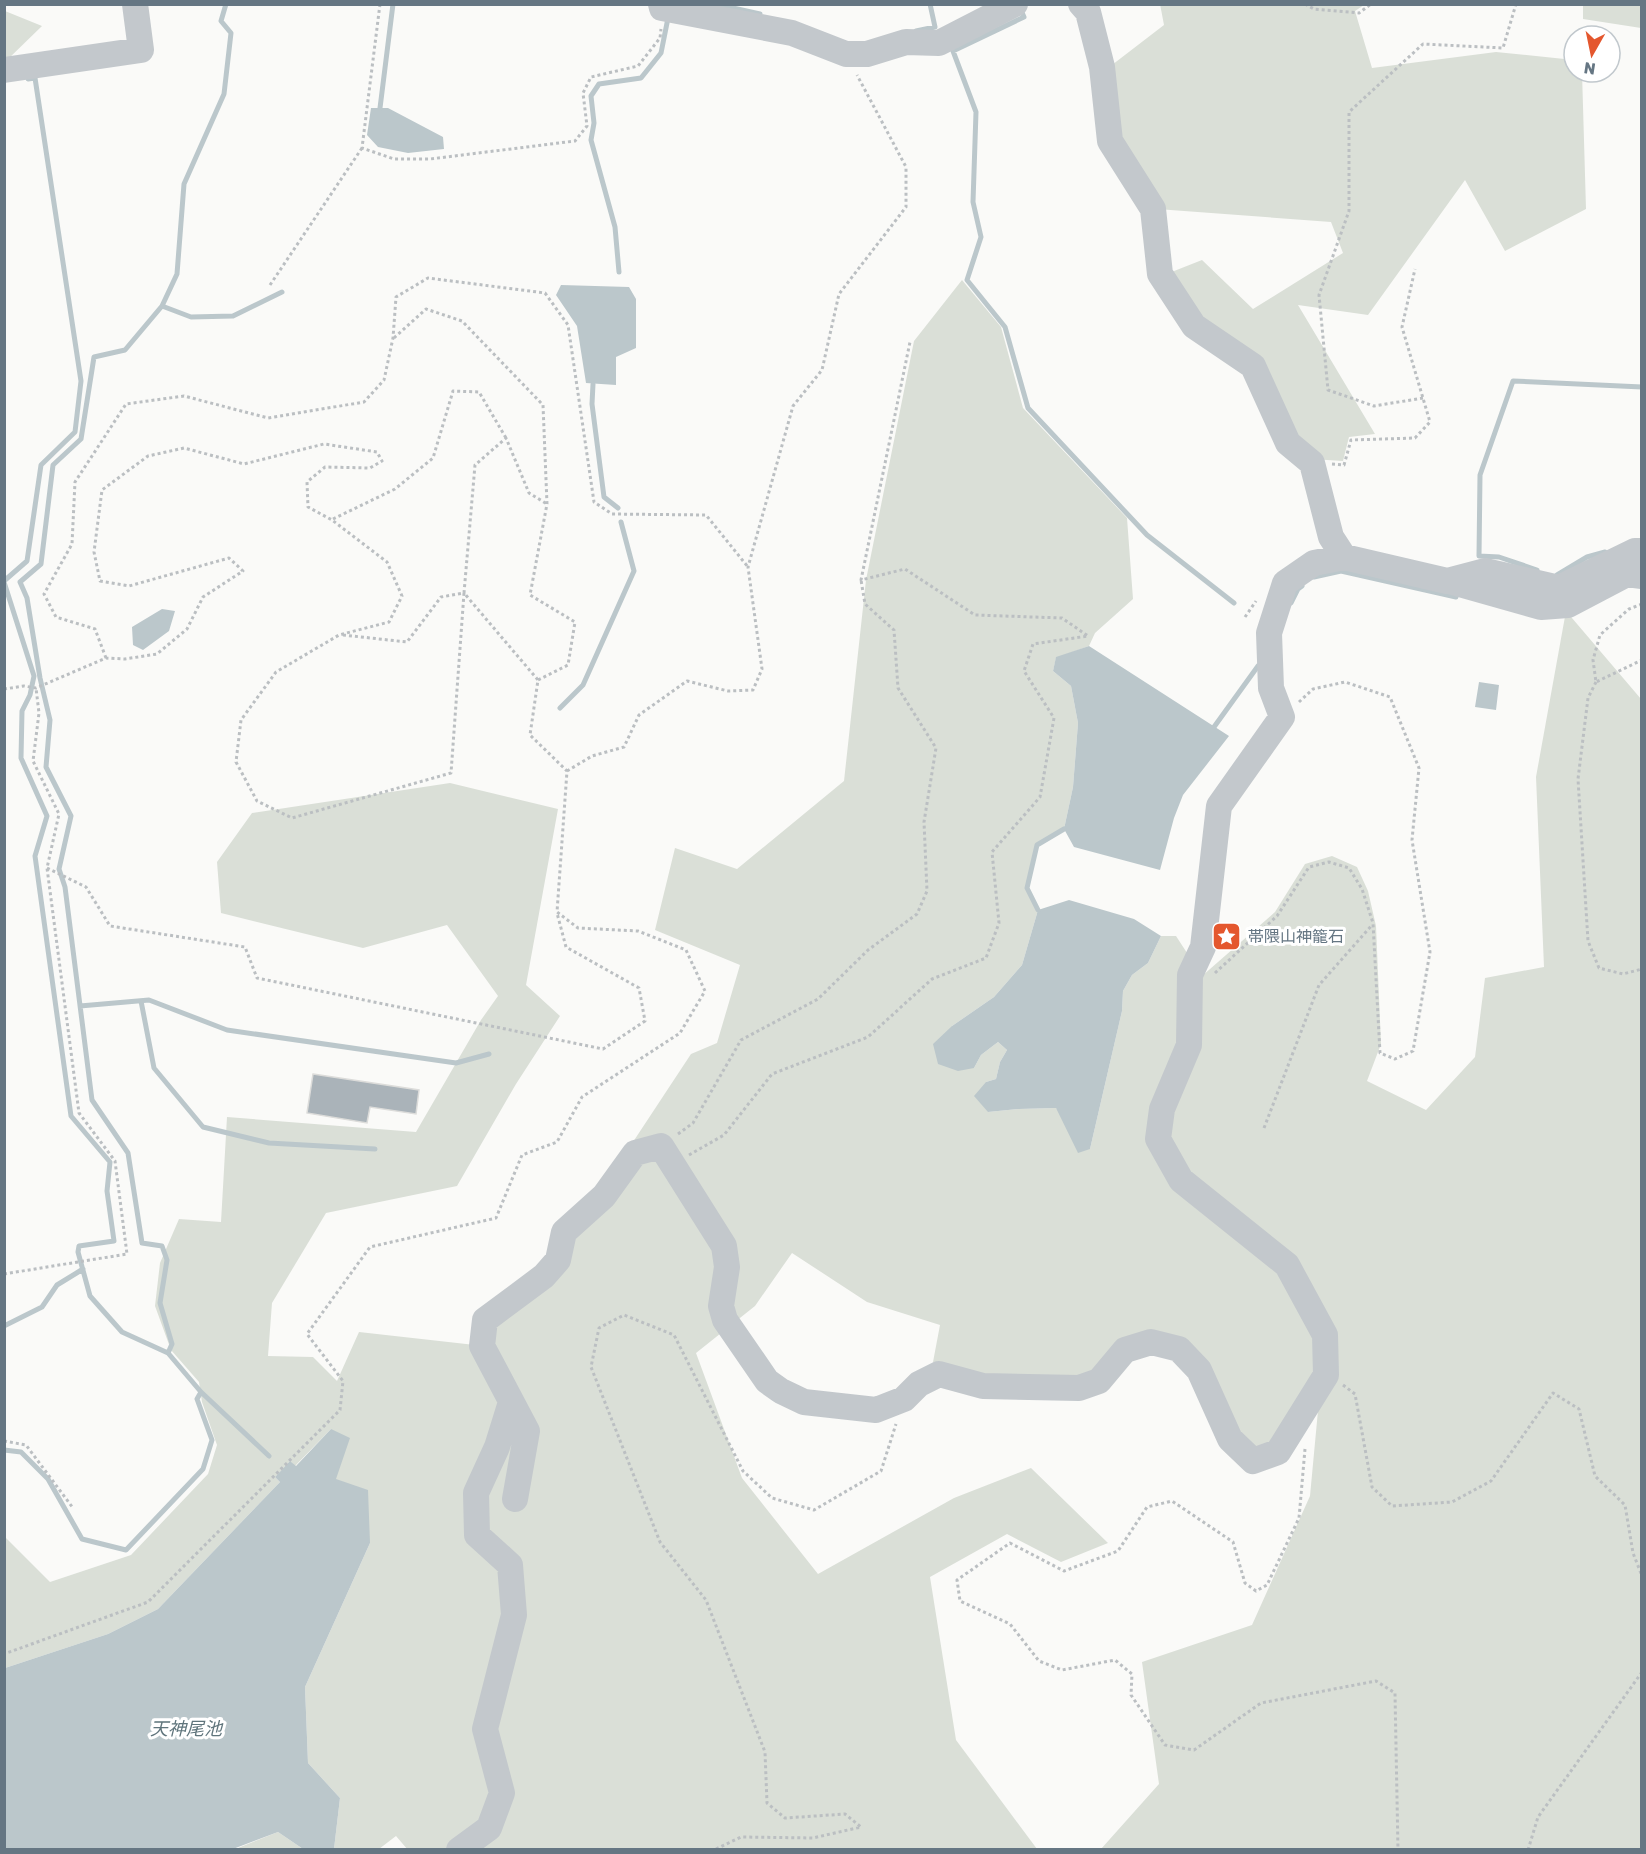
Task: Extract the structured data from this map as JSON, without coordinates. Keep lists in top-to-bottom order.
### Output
{
  "water": ["天神尾池"],
  "places": {
    "place": ["帯隈山神籠石"]
  },
  "north": "bottom"
}
